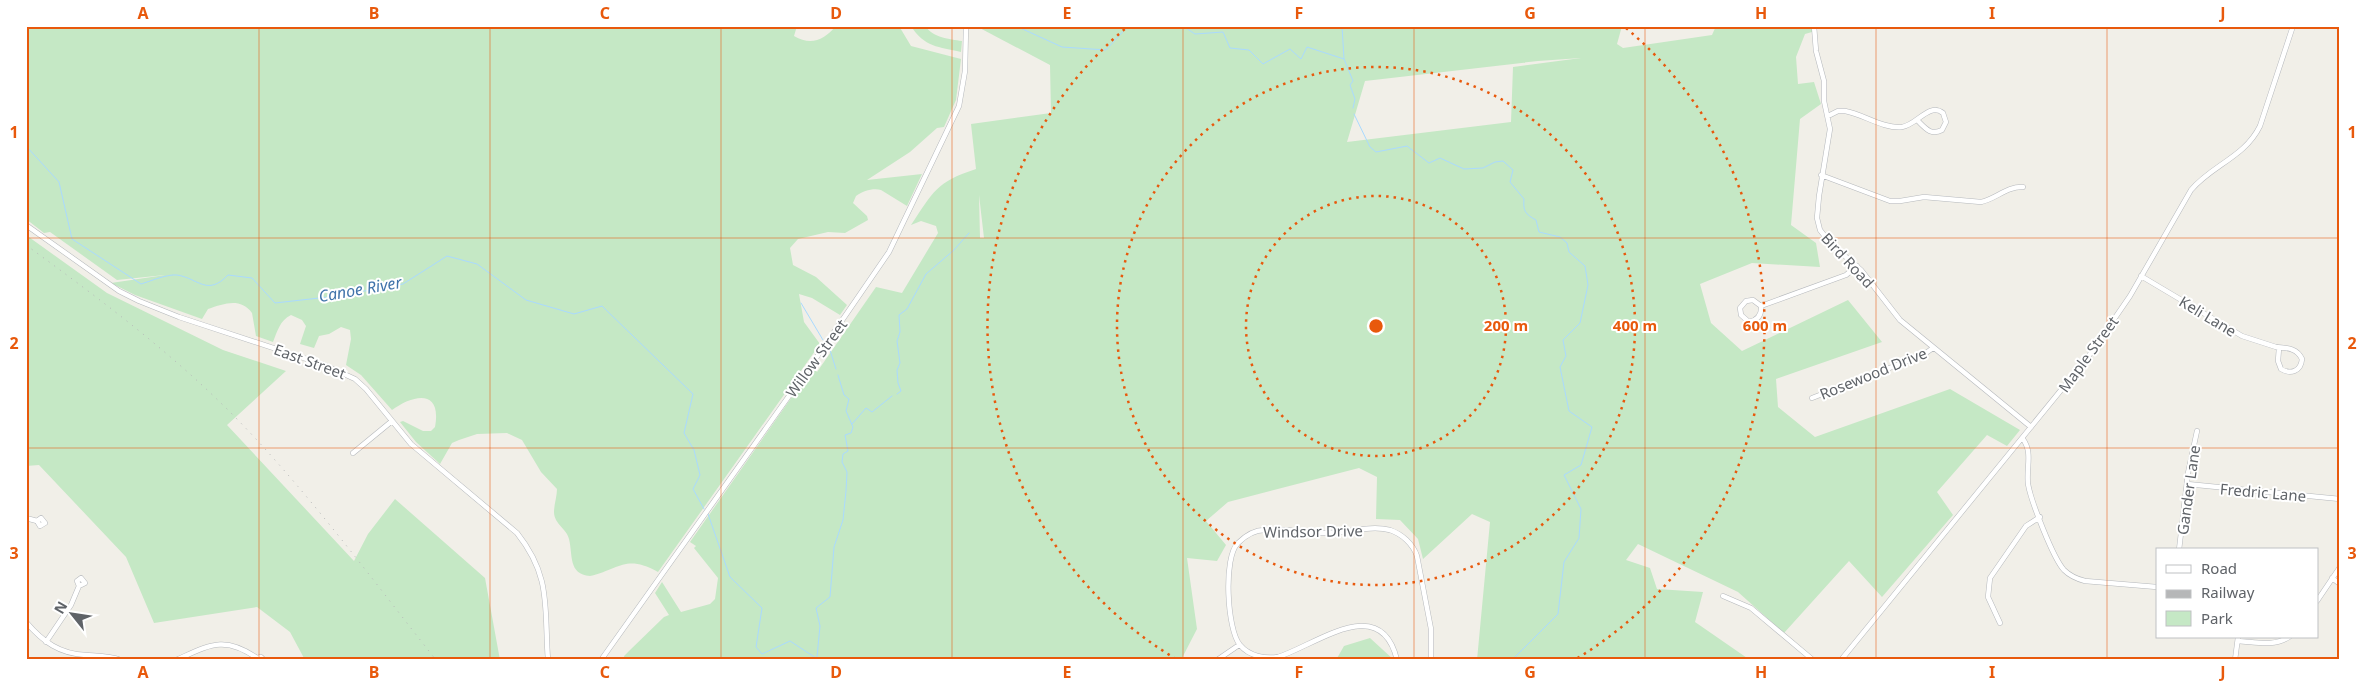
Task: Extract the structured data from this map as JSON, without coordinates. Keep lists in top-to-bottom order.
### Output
{
  "streets": {
    "street": [
      "Bird Road",
      "Keli Lane",
      "Maple Street",
      "Willow Street",
      "East Street",
      "Rosewood Drive",
      "Gander Lane",
      "Fredric Lane",
      "Windsor Drive"
    ]
  },
  "crossings": [
    ["Bird Road", "Maple Street"],
    ["Bird Road", "Rosewood Drive"],
    ["Keli Lane", "Maple Street"],
    ["Gander Lane", "Fredric Lane"]
  ],
  "water": ["Canoe River"],
  "legend": ["Road", "Railway", "Park"],
  "north": "top left",
  "grid": {
    "columns": [
      "A",
      "B",
      "C",
      "D",
      "E",
      "F",
      "G",
      "H",
      "I",
      "J"
    ],
    "rows": ["1", "2", "3"]
  },
  "rings": ["200 m", "400 m", "600 m"]
}
